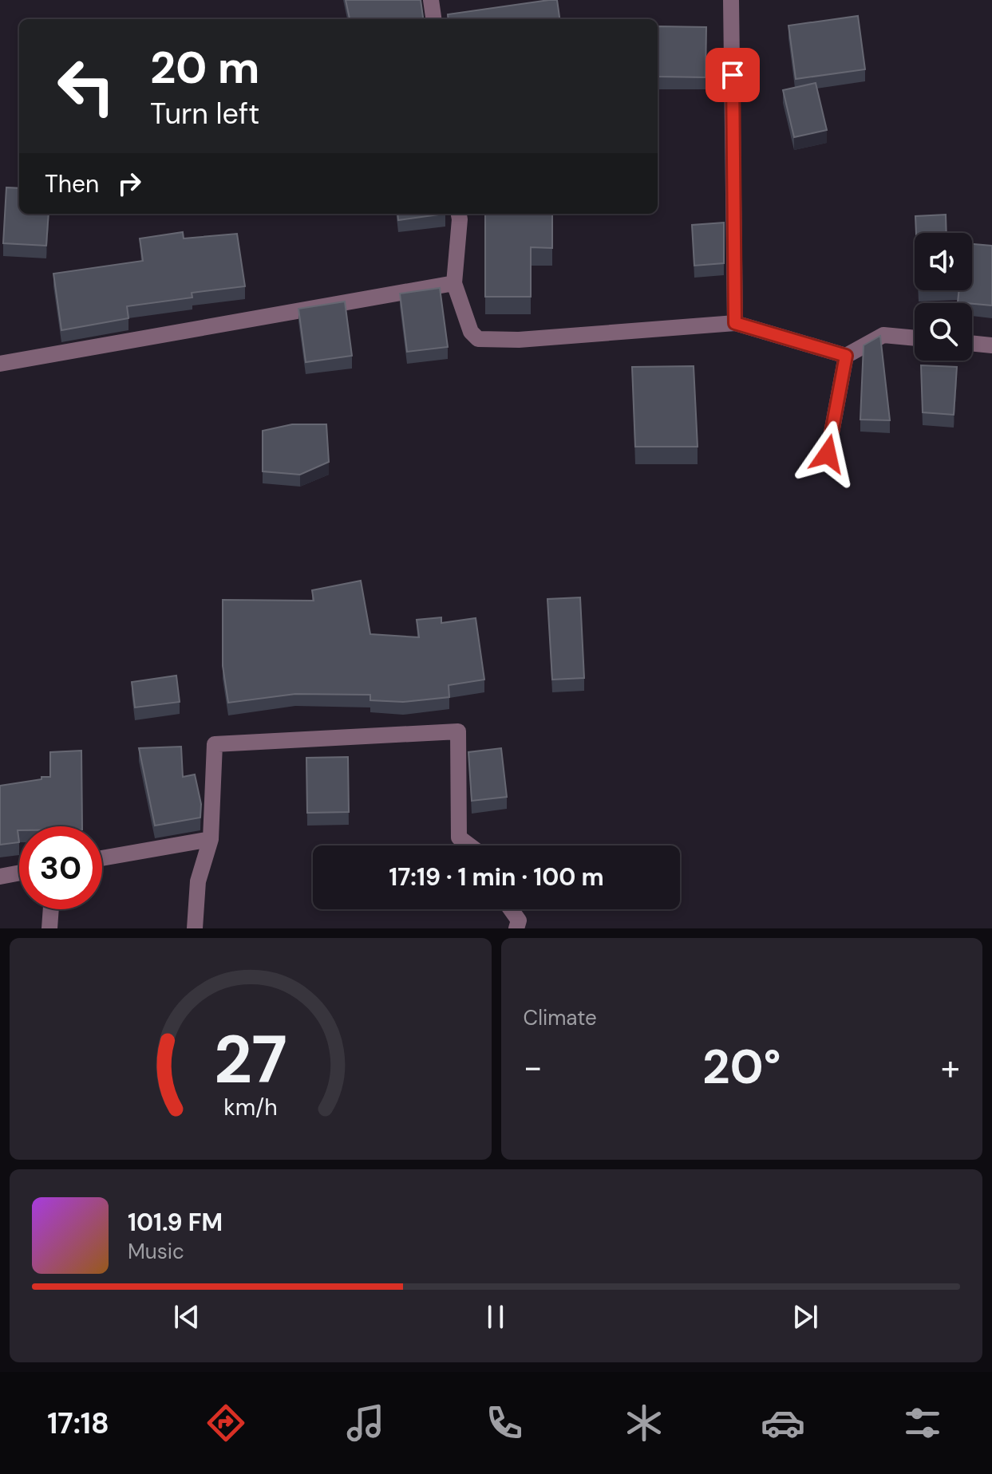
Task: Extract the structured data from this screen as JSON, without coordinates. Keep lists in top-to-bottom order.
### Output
{
  "page": {
    "turn": ["20 m", "Turn left"],
    "then": "Then",
    "limit": "30",
    "trip": "17:19 · 1 min · 100 m",
    "tile": "Climate",
    "heat": ["−", "20°", "+"],
    "song": ["101.9 FM", "Music"],
    "tabs": "17:18",
    "gauge": ["27", "km/h"]
  }
}
